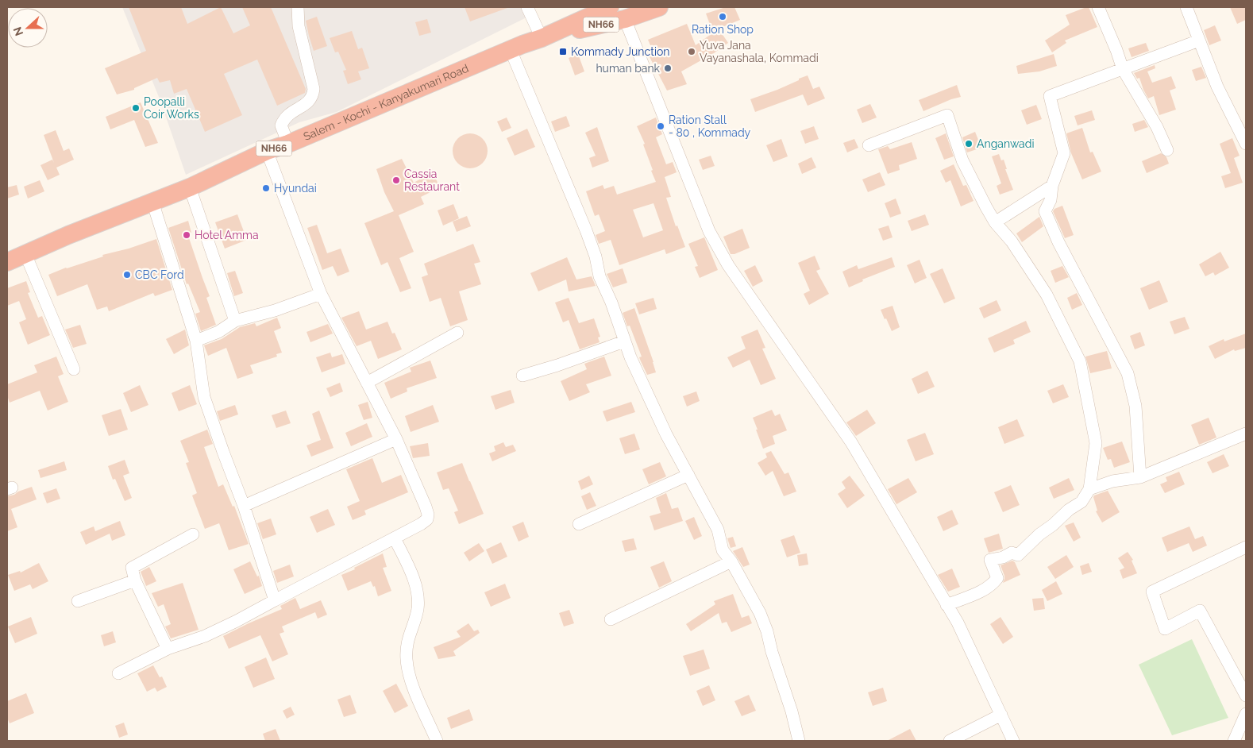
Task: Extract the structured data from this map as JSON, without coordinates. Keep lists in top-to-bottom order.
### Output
{
  "streets": {
    "highway": ["NH66", "Salem - Kochi - Kanyakumari Road"]
  },
  "crossings": [
    ["NH66", "Salem - Kochi - Kanyakumari Road"]
  ],
  "places": {
    "other": [
      "Ration Shop",
      "Yuva Jana Vayanashala, Kommadi",
      "human bank",
      "Poopalli Coir Works",
      "Ration Stall - 80 , Kommady",
      "Anganwadi",
      "Cassia Restaurant",
      "Hyundai",
      "Hotel Amma",
      "CBC Ford"
    ],
    "transit": ["Kommady Junction"]
  },
  "north": "left"
}
